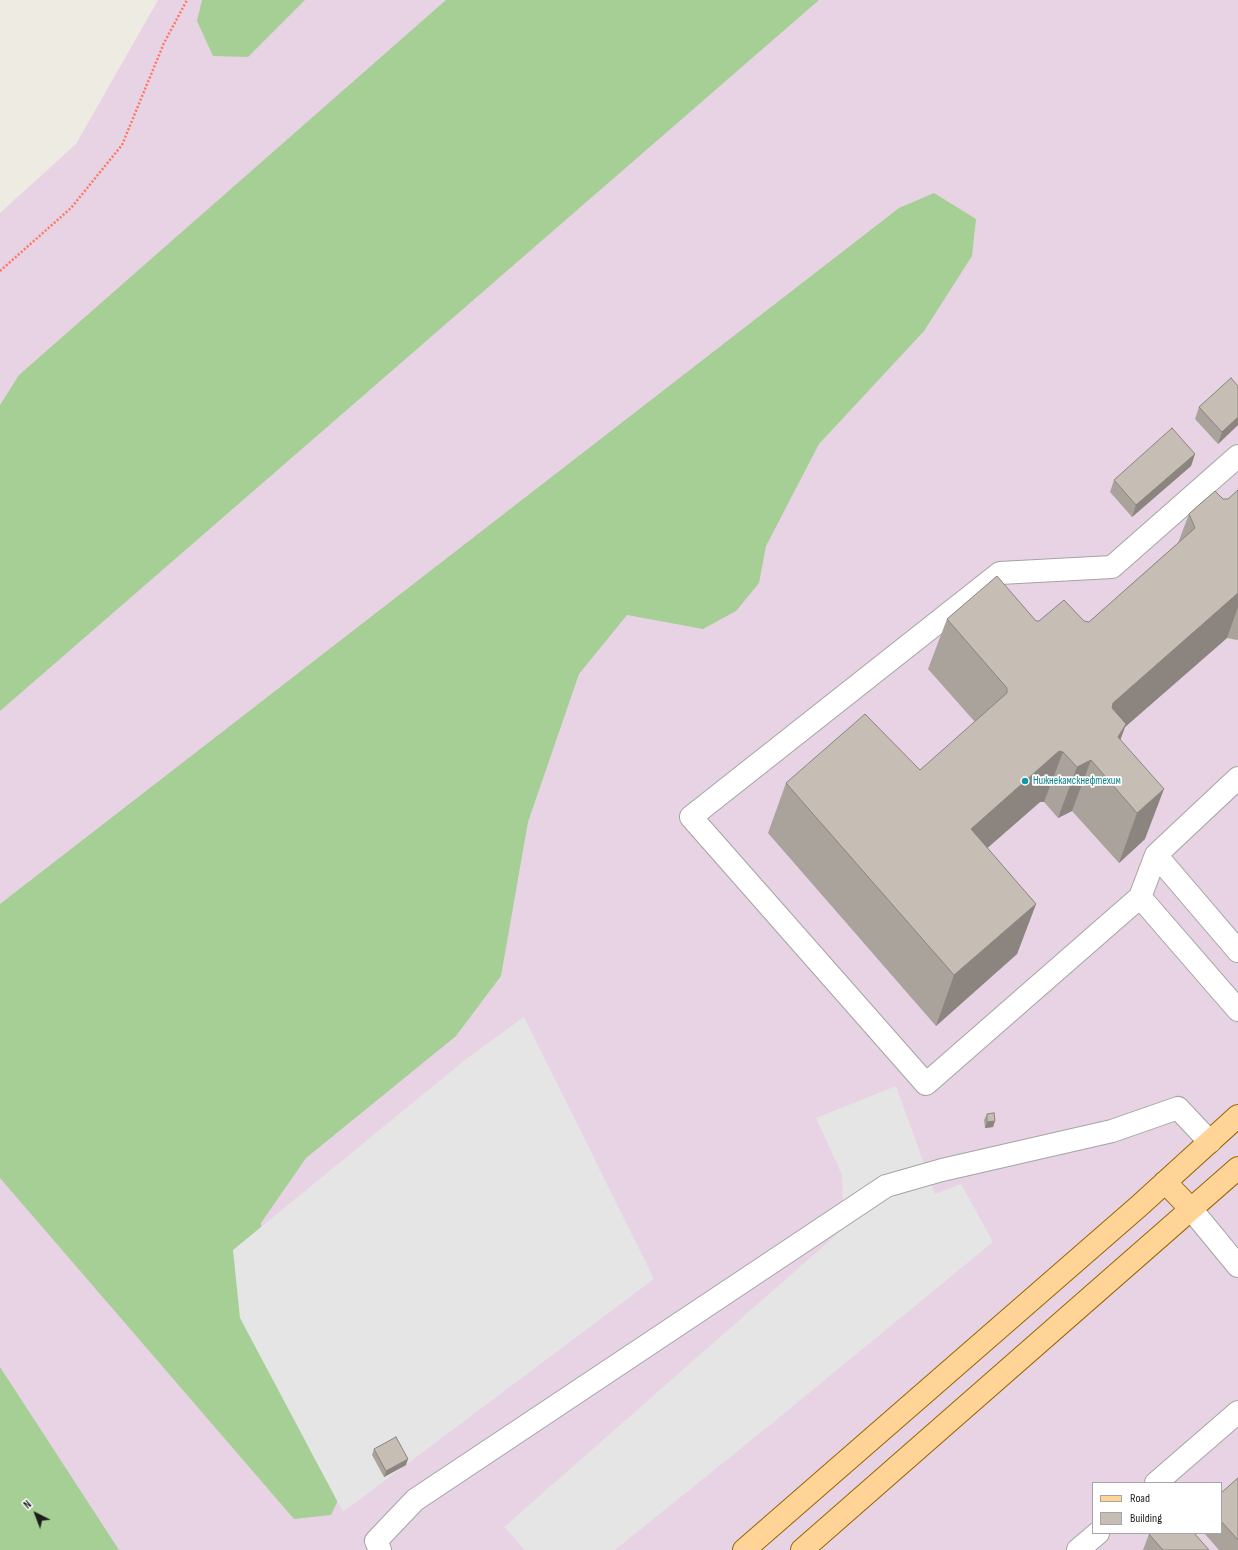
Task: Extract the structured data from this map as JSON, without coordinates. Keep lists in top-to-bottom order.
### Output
{
  "places": ["Нижнекамскнефтехим"],
  "legend": ["Road", "Building"],
  "north": "top left"
}
